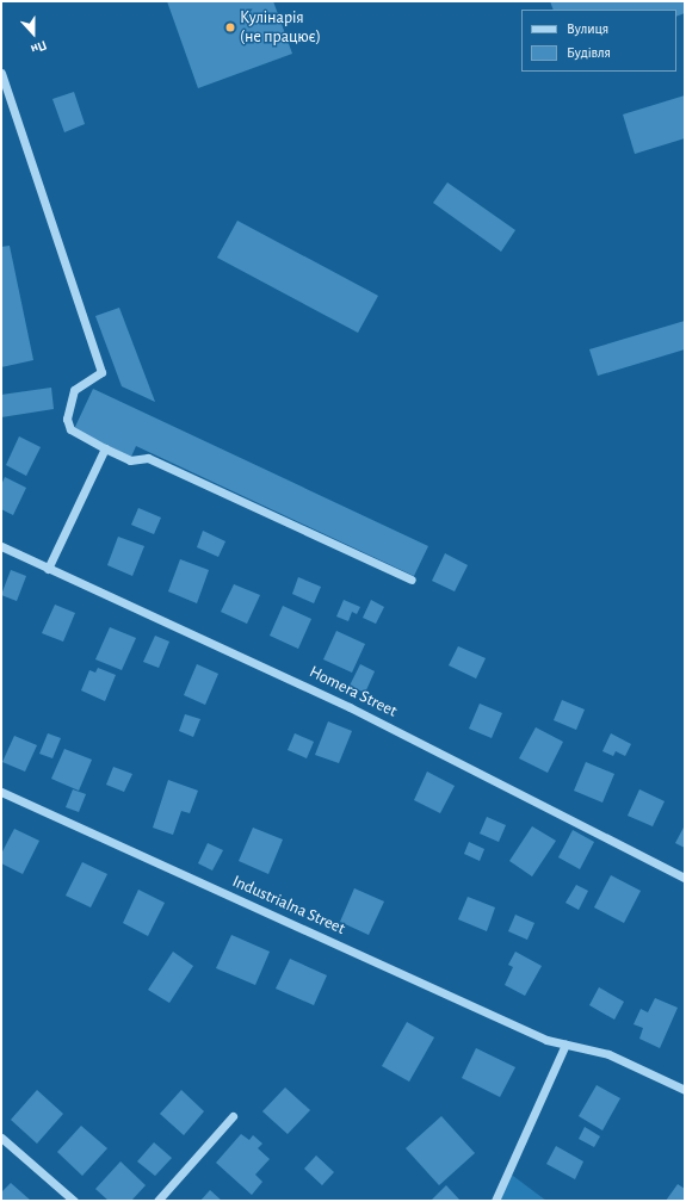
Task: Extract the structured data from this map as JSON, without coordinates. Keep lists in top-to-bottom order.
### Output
{
  "streets": {
    "street": ["Homera Street", "Industrialna Street"]
  },
  "places": ["Кулінарія (не працює)"],
  "legend": ["Вулиця", "Будівля"],
  "north": "bottom"
}
